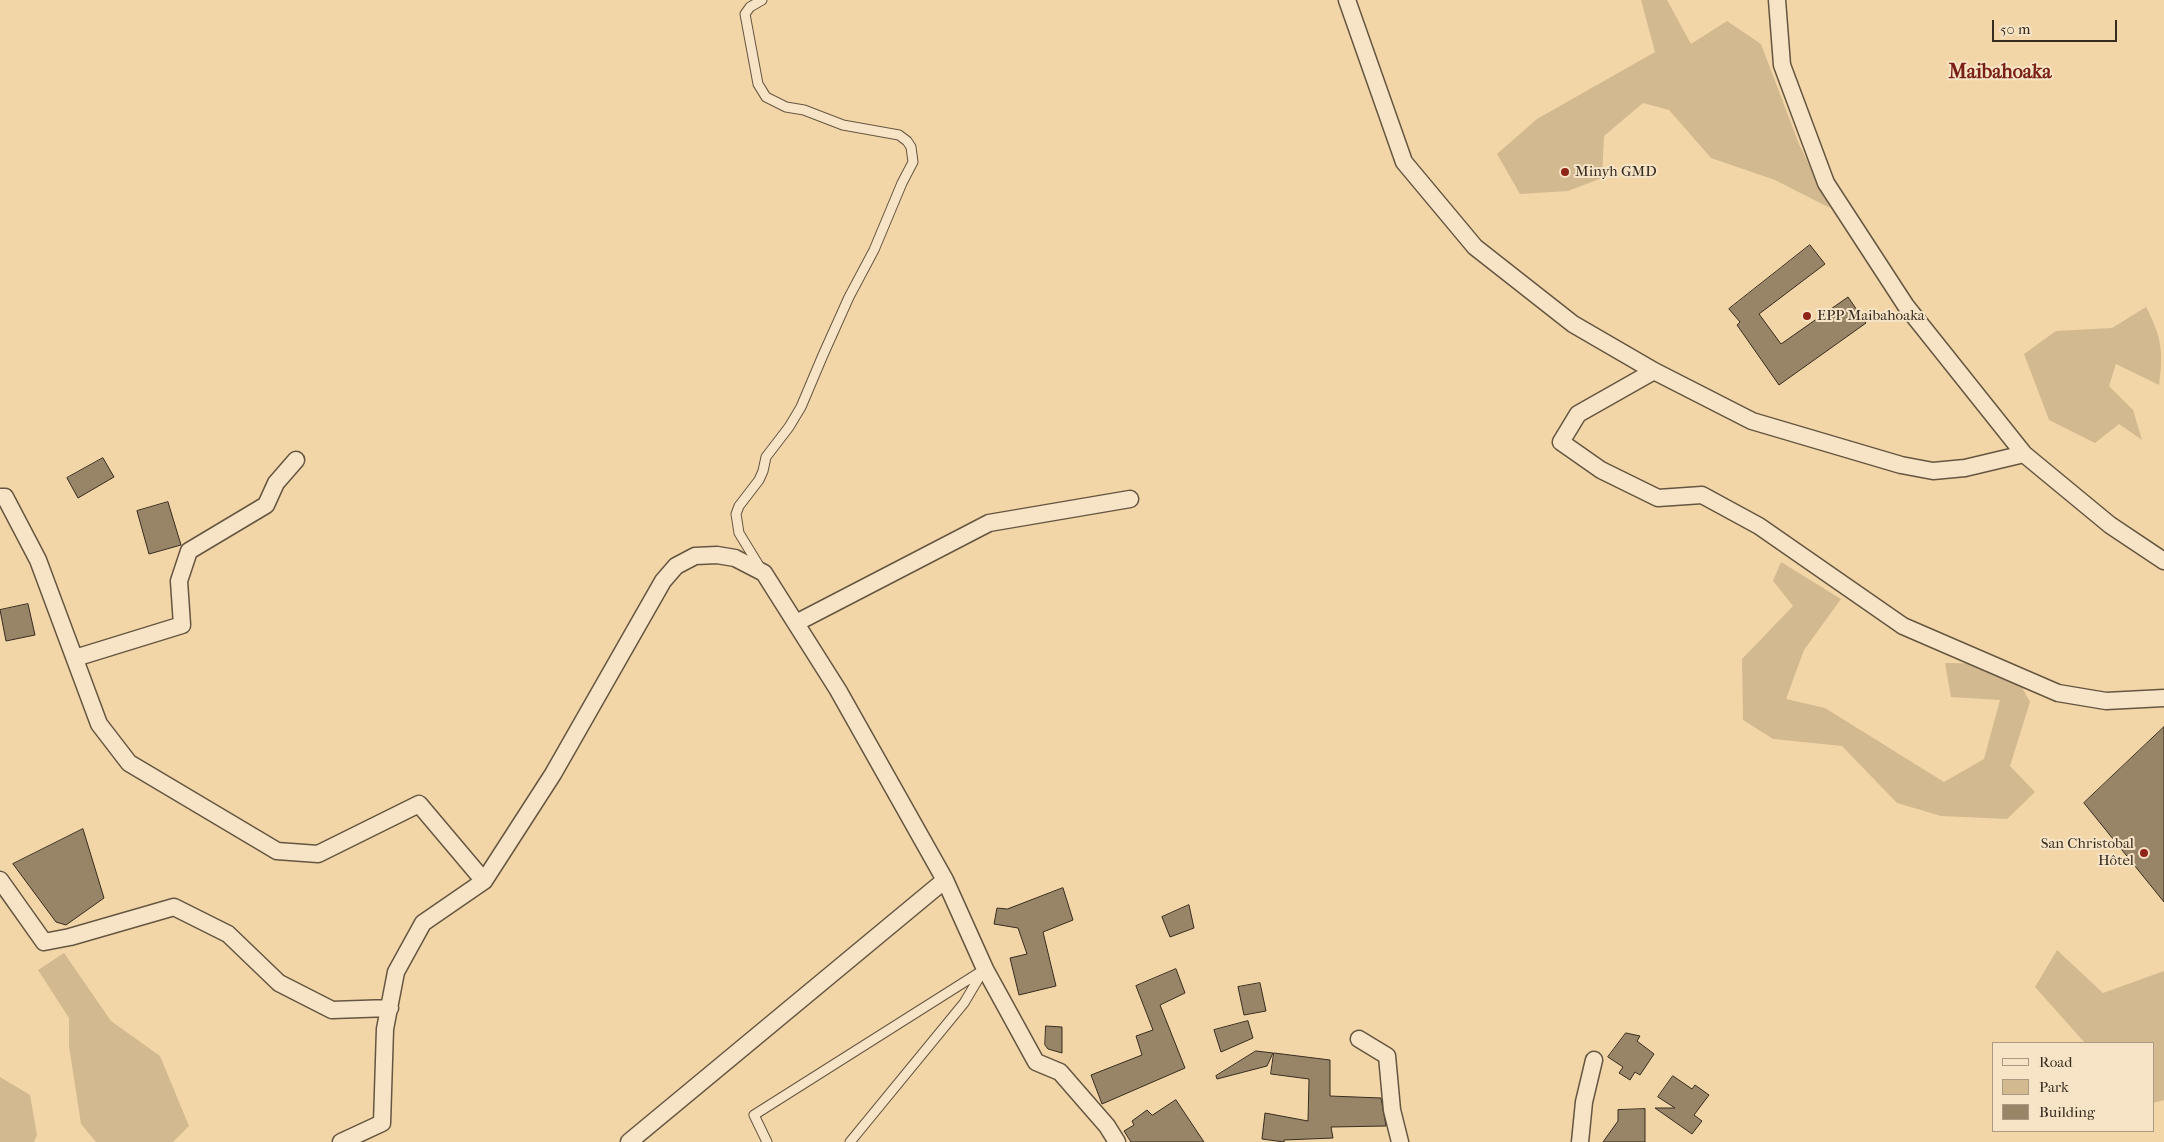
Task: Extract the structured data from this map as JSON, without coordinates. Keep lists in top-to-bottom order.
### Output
{
  "districts": ["Maibahoaka"],
  "places": ["Minyh GMD", "EPP Maibahoaka", "San Christobal Hôtel"],
  "legend": ["Road", "Park", "Building"],
  "scale_bar": "50 m"
}
